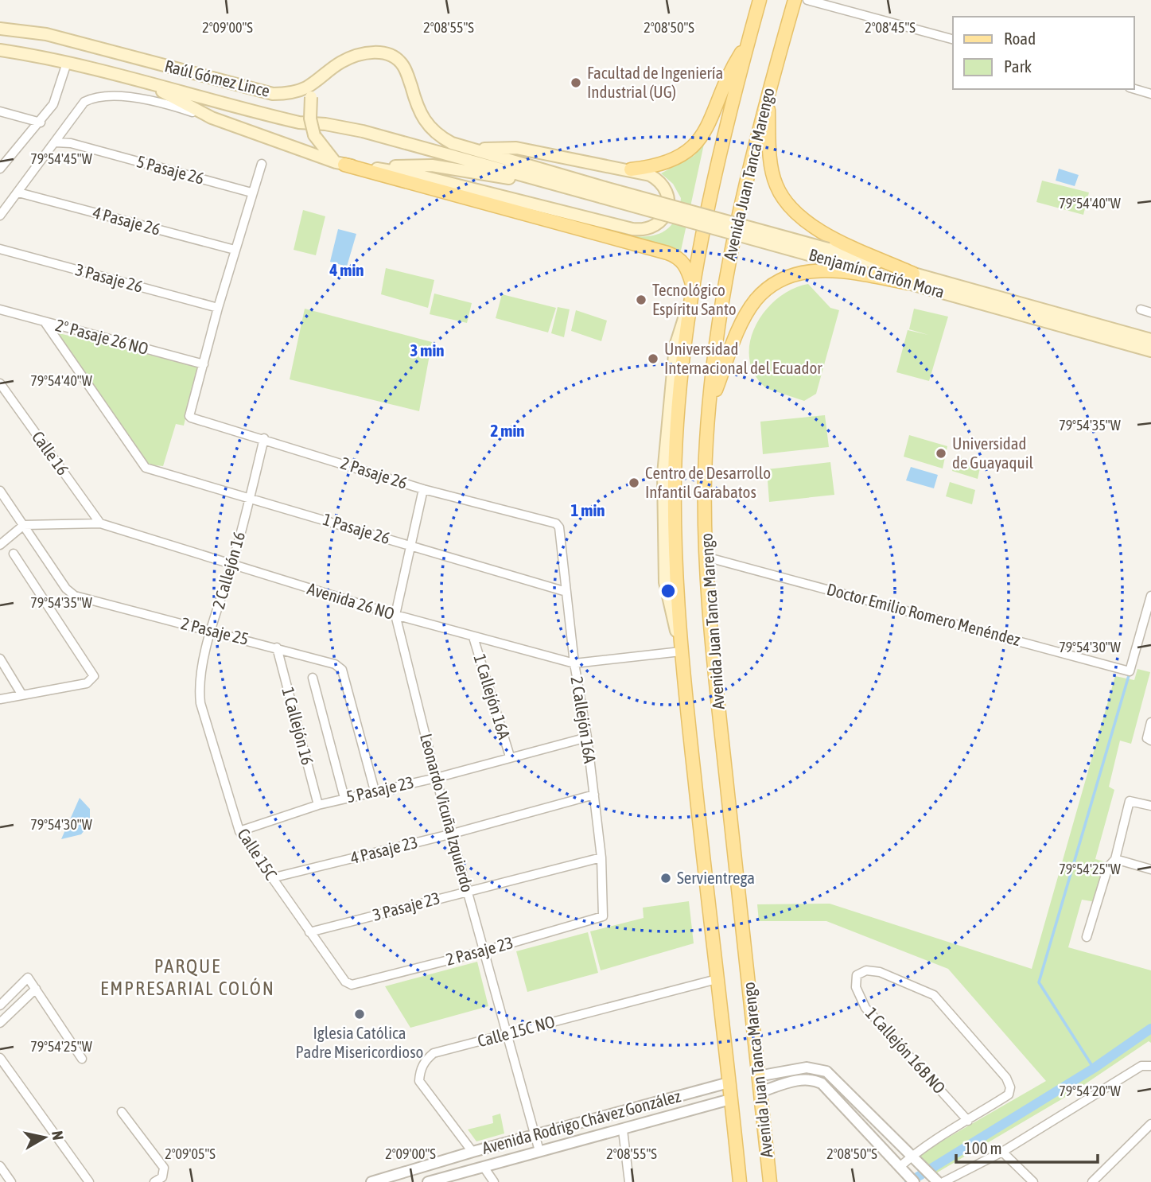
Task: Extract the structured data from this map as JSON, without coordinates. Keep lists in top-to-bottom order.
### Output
{
  "streets": {
    "main road": ["Raúl Gómez Lince", "Avenida Juan Tanca Marengo", "Benjamín Carrión Mora"],
    "street": [
      "5 Pasaje 26",
      "4 Pasaje 26",
      "3 Pasaje 26",
      "2° Pasaje 26 NO",
      "Calle 16",
      "2 Pasaje 26",
      "1 Pasaje 26",
      "2 Callejón 16",
      "Avenida 26 NO",
      "Doctor Emilio Romero Menéndez",
      "2 Pasaje 25",
      "1 Callejón 16A",
      "2 Callejón 16A",
      "1 Callejón 16",
      "5 Pasaje 23",
      "Leonardo Vicuña Izquierdo",
      "4 Pasaje 23",
      "Calle 15C",
      "3 Pasaje 23",
      "2 Pasaje 23",
      "Calle 15C NO",
      "1 Callejón 16B NO",
      "Avenida Rodrigo Chávez González"
    ]
  },
  "crossings": [
    ["Raúl Gómez Lince", "Benjamín Carrión Mora"],
    ["Avenida Juan Tanca Marengo", "Avenida 26 NO"],
    ["Avenida Juan Tanca Marengo", "Doctor Emilio Romero Menéndez"],
    ["Avenida Juan Tanca Marengo", "Calle 15C NO"],
    ["Avenida Juan Tanca Marengo", "Avenida Rodrigo Chávez González"],
    ["2° Pasaje 26 NO", "2 Pasaje 26"],
    ["2° Pasaje 26 NO", "1 Pasaje 26"],
    ["Calle 16", "Avenida 26 NO"],
    ["2 Pasaje 26", "2 Callejón 16"],
    ["2 Pasaje 26", "2 Callejón 16A"],
    ["2 Pasaje 26", "Leonardo Vicuña Izquierdo"],
    ["1 Pasaje 26", "2 Callejón 16"],
    ["1 Pasaje 26", "2 Callejón 16A"],
    ["1 Pasaje 26", "Leonardo Vicuña Izquierdo"],
    ["2 Callejón 16", "Avenida 26 NO"],
    ["2 Callejón 16", "2 Pasaje 25"],
    ["2 Callejón 16", "Calle 15C"],
    ["Avenida 26 NO", "2 Pasaje 25"],
    ["Avenida 26 NO", "1 Callejón 16A"],
    ["Avenida 26 NO", "2 Callejón 16A"],
    ["Avenida 26 NO", "Leonardo Vicuña Izquierdo"],
    ["2 Pasaje 25", "1 Callejón 16"],
    ["2 Pasaje 25", "5 Pasaje 23"],
    ["1 Callejón 16A", "5 Pasaje 23"],
    ["2 Callejón 16A", "5 Pasaje 23"],
    ["2 Callejón 16A", "4 Pasaje 23"],
    ["2 Callejón 16A", "3 Pasaje 23"],
    ["2 Callejón 16A", "2 Pasaje 23"],
    ["1 Callejón 16", "5 Pasaje 23"],
    ["5 Pasaje 23", "Leonardo Vicuña Izquierdo"],
    ["5 Pasaje 23", "Calle 15C"],
    ["Leonardo Vicuña Izquierdo", "4 Pasaje 23"],
    ["Leonardo Vicuña Izquierdo", "3 Pasaje 23"],
    ["Leonardo Vicuña Izquierdo", "2 Pasaje 23"],
    ["Leonardo Vicuña Izquierdo", "Calle 15C NO"],
    ["Leonardo Vicuña Izquierdo", "Avenida Rodrigo Chávez González"],
    ["4 Pasaje 23", "Calle 15C"],
    ["Calle 15C", "3 Pasaje 23"],
    ["Calle 15C", "2 Pasaje 23"],
    ["Calle 15C NO", "Avenida Rodrigo Chávez González"]
  ],
  "districts": ["PARQUE EMPRESARIAL COLÓN"],
  "places": [
    "Facultad de Ingeniería Industrial (UG)",
    "Tecnológico Espíritu Santo",
    "Universidad Internacional del Ecuador",
    "Universidad de Guayaquil",
    "Centro de Desarrollo Infantil Garabatos",
    "Servientrega",
    "Iglesia Católica Padre Misericordioso"
  ],
  "legend": ["Road", "Park"],
  "scale_bar": "100 m",
  "north": "right",
  "coordinates": [
    "2°09'00\"S",
    "2°08'55\"S",
    "2°08'50\"S",
    "2°08'45\"S",
    "79°54'45\"W",
    "79°54'40\"W",
    "79°54'35\"W",
    "79°54'30\"W",
    "79°54'25\"W",
    "79°54'20\"W",
    "2°09'05\"S"
  ],
  "rings": [
    "4 min",
    "3 min",
    "2 min",
    "1 min"
  ]
}
